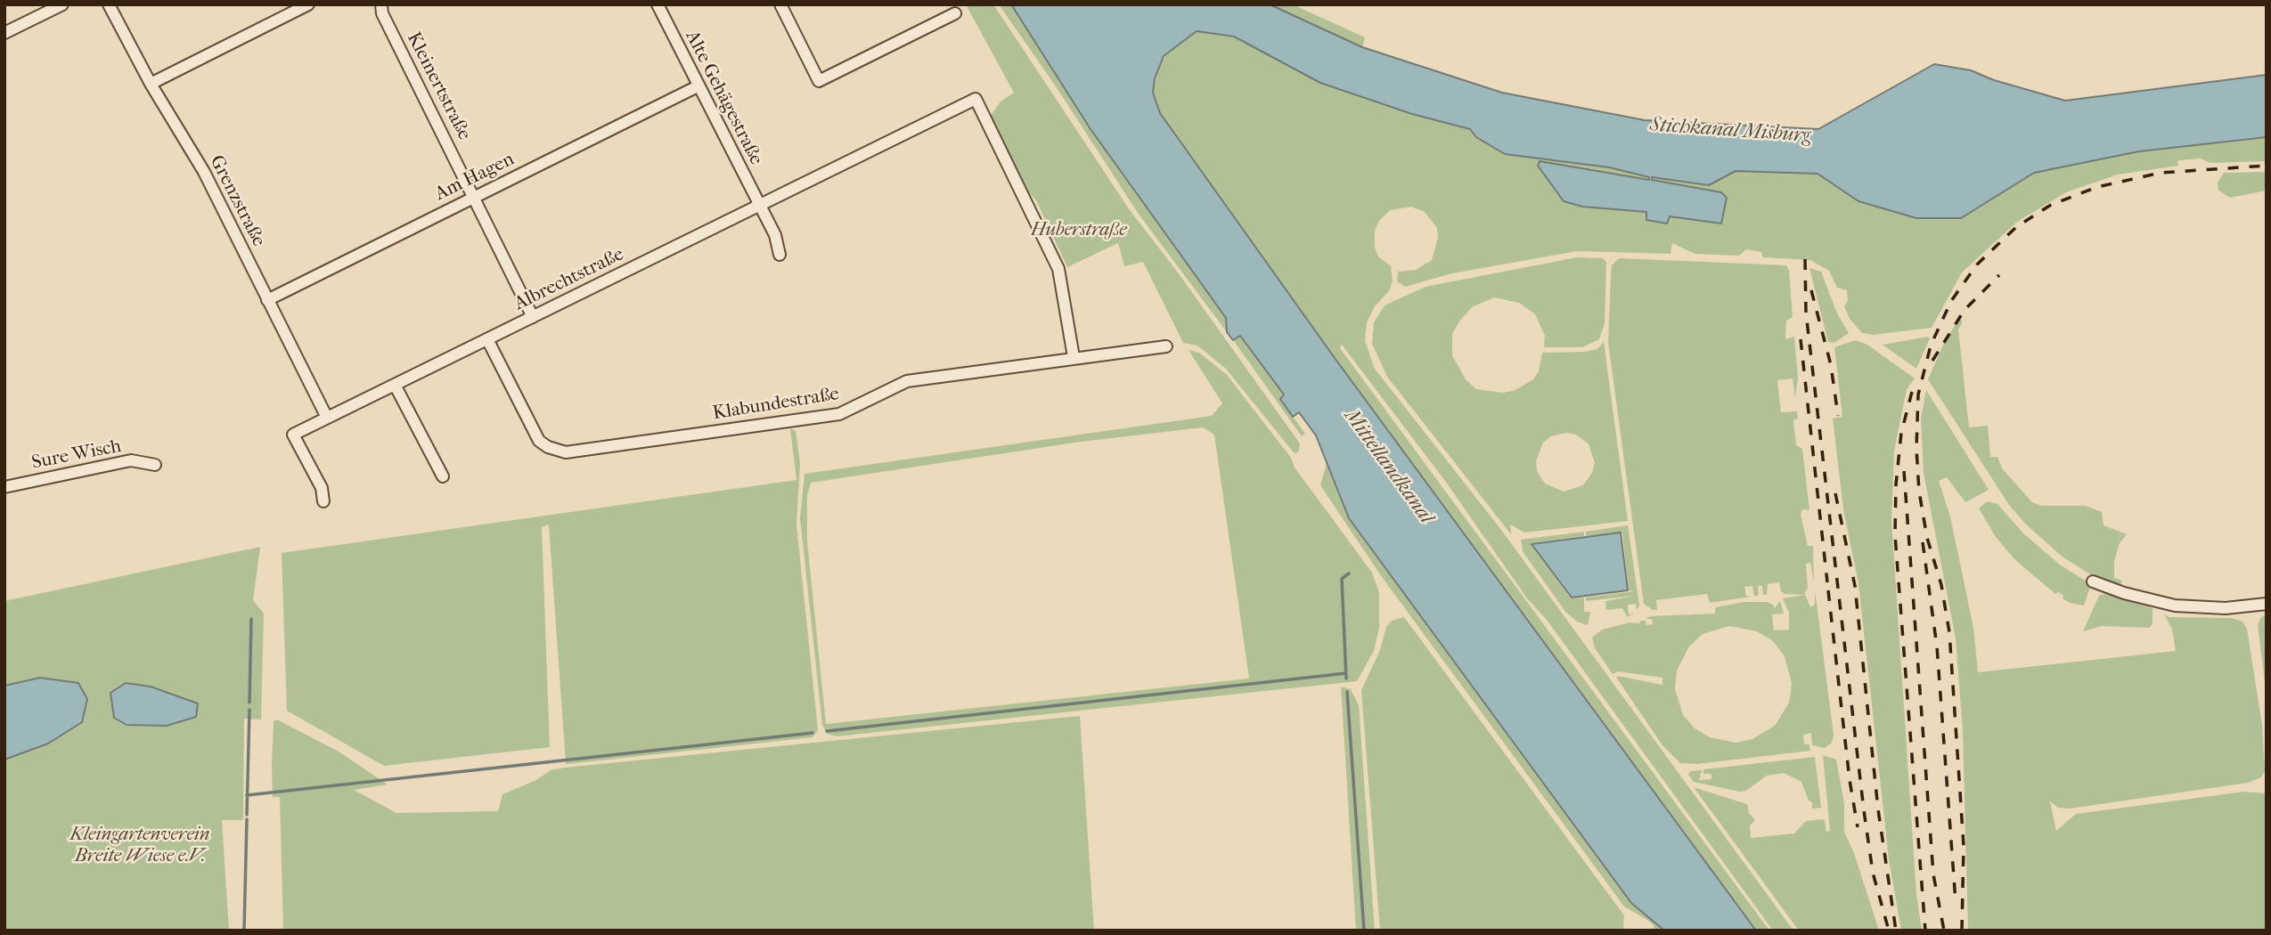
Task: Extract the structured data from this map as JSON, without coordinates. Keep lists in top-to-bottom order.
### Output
{
  "streets": {
    "street": [
      "Kleinertstraße",
      "Alte Gehägestraße",
      "Am Hagen",
      "Grenzstraße",
      "Albrechtstraße",
      "Klabundestraße",
      "Sure Wisch"
    ]
  },
  "crossings": [
    ["Kleinertstraße", "Am Hagen"],
    ["Kleinertstraße", "Albrechtstraße"],
    ["Alte Gehägestraße", "Am Hagen"],
    ["Alte Gehägestraße", "Albrechtstraße"],
    ["Am Hagen", "Grenzstraße"],
    ["Grenzstraße", "Albrechtstraße"],
    ["Albrechtstraße", "Klabundestraße"]
  ],
  "water": ["Stichkanal Misburg", "Mittellandkanal"],
  "parks": ["Huberstraße", "Kleingartenverein Breite Wiese e.V."]
}
